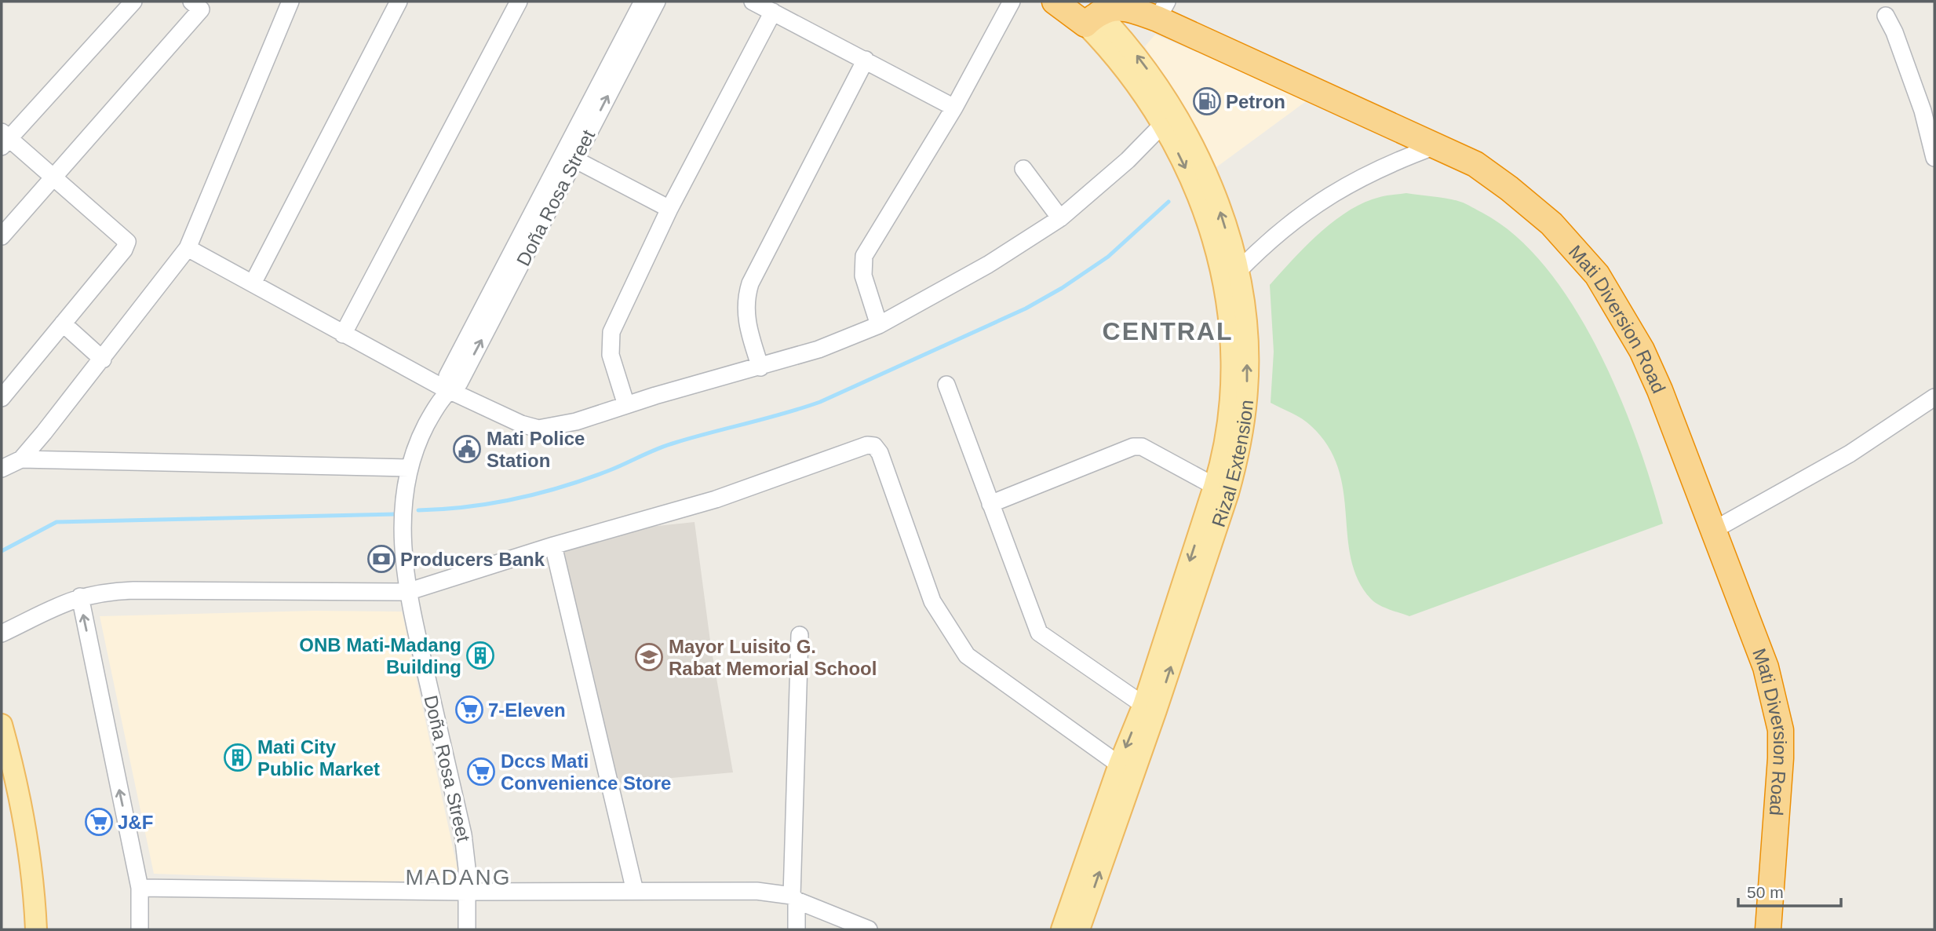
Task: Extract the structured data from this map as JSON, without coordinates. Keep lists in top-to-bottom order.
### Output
{
  "streets": {
    "highway": ["Mati Diversion Road"],
    "main road": ["Rizal Extension"],
    "street": ["Doña Rosa Street"]
  },
  "crossings": [
    ["Mati Diversion Road", "Rizal Extension"]
  ],
  "districts": ["CENTRAL", "MADANG"],
  "places": {
    "fuel station": ["Petron"],
    "public building": ["Mati Police Station"],
    "bank": ["Producers Bank"],
    "building": ["ONB Mati-Madang Building", "Mati City Public Market"],
    "school or university": ["Mayor Luisito G. Rabat Memorial School"],
    "supermarket": ["7-Eleven", "Dccs Mati Convenience Store", "J&F"]
  },
  "scale_bar": "50 m"
}
